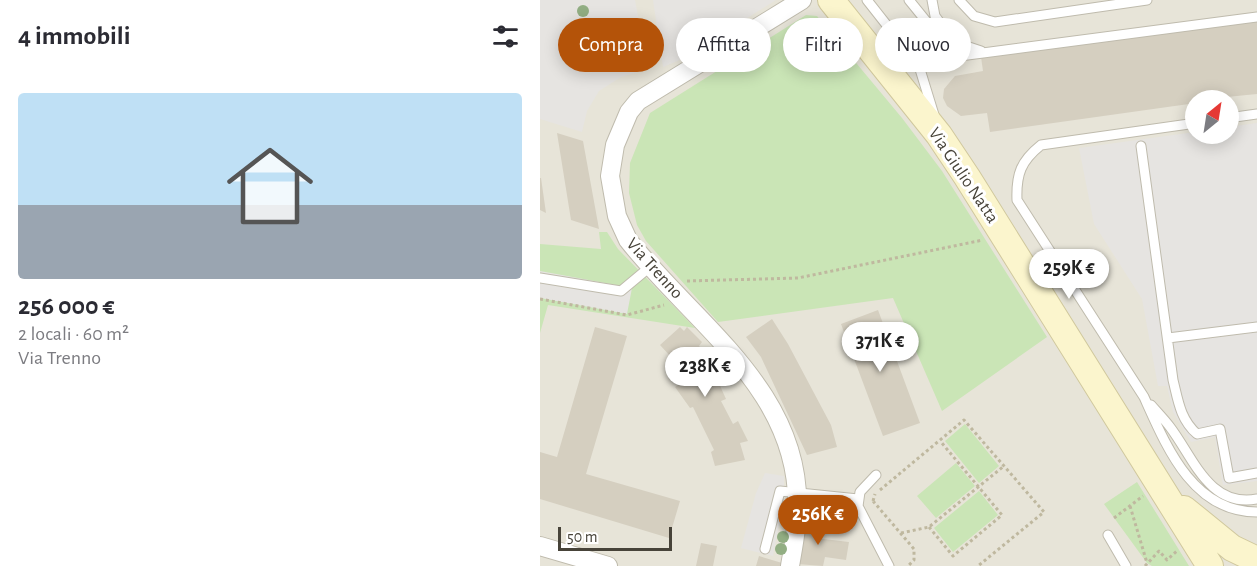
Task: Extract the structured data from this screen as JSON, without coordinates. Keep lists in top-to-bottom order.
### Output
{
  "streets": {
    "street": ["Via Giulio Natta", "Via Trenno"]
  },
  "scale_bar": "50 m",
  "north": "top right",
  "page": {
    "heading": "4 immobili",
    "chip": [
      "Compra",
      "Affitta",
      "Filtri",
      "Nuovo"
    ],
    "list": [
      {
        "name": "256 000 €",
        "note": "2 locali · 60 m² · Via Trenno"
      }
    ],
    "price": [
      "259K €",
      "371K €",
      "238K €",
      "256K €"
    ],
    "scale": "50 m"
  }
}
